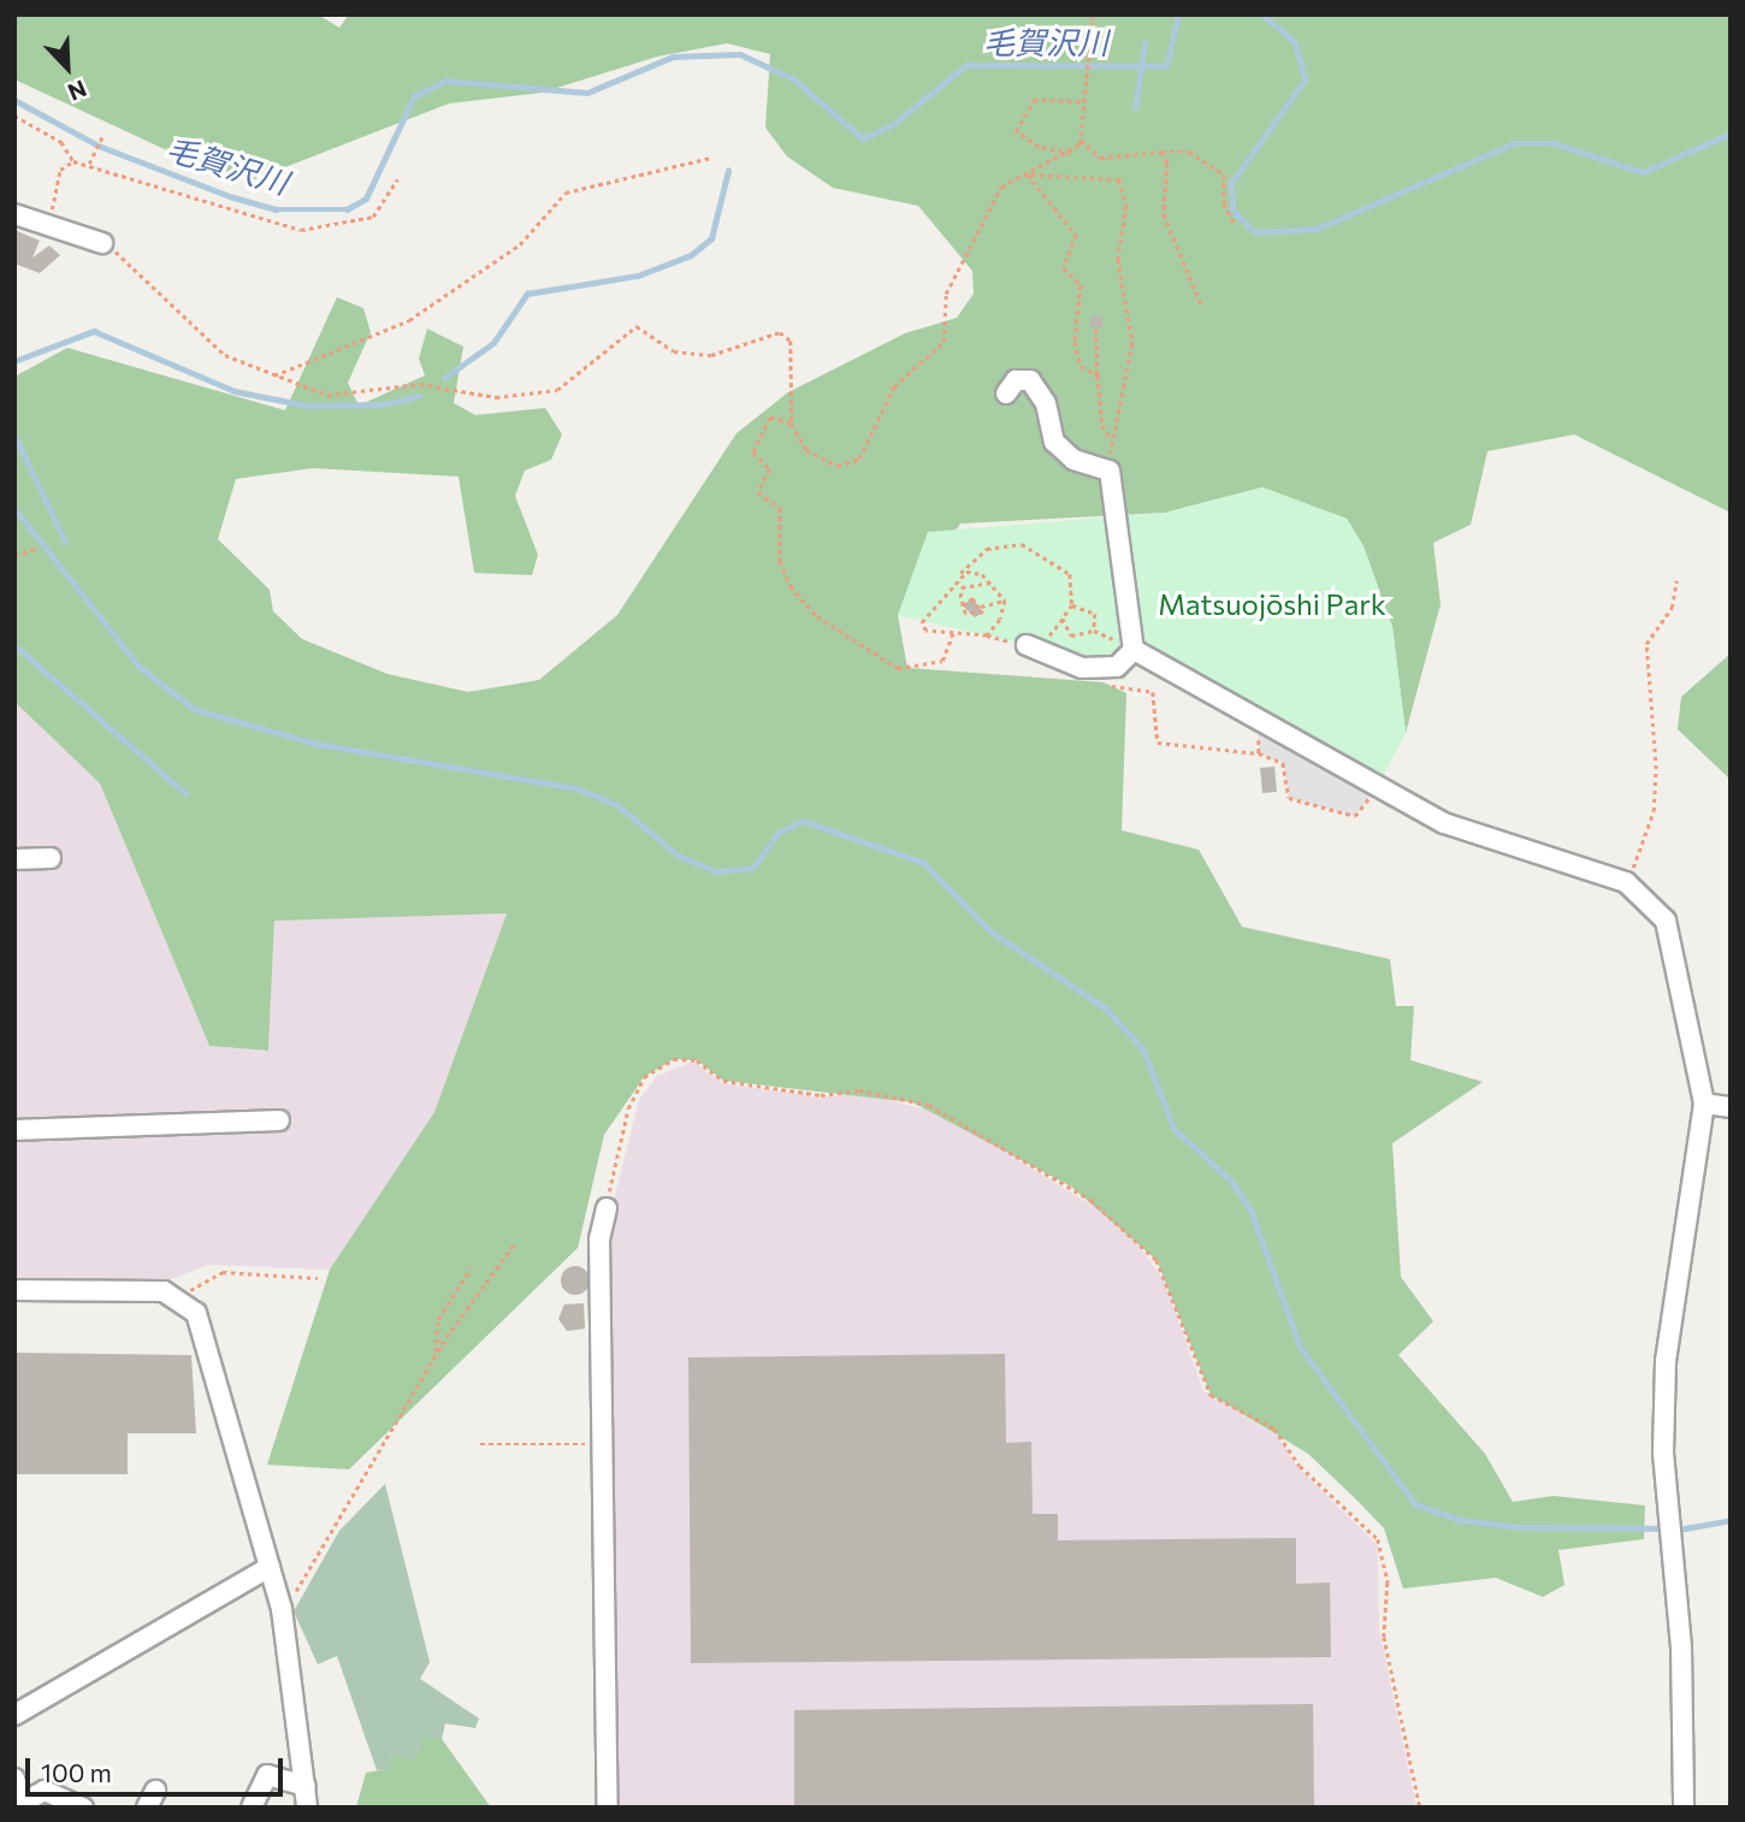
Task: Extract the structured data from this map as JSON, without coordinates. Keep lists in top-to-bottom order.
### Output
{
  "water": ["毛賀沢川"],
  "parks": ["Matsuojōshi Park"],
  "scale_bar": "100 m",
  "north": "bottom right"
}
